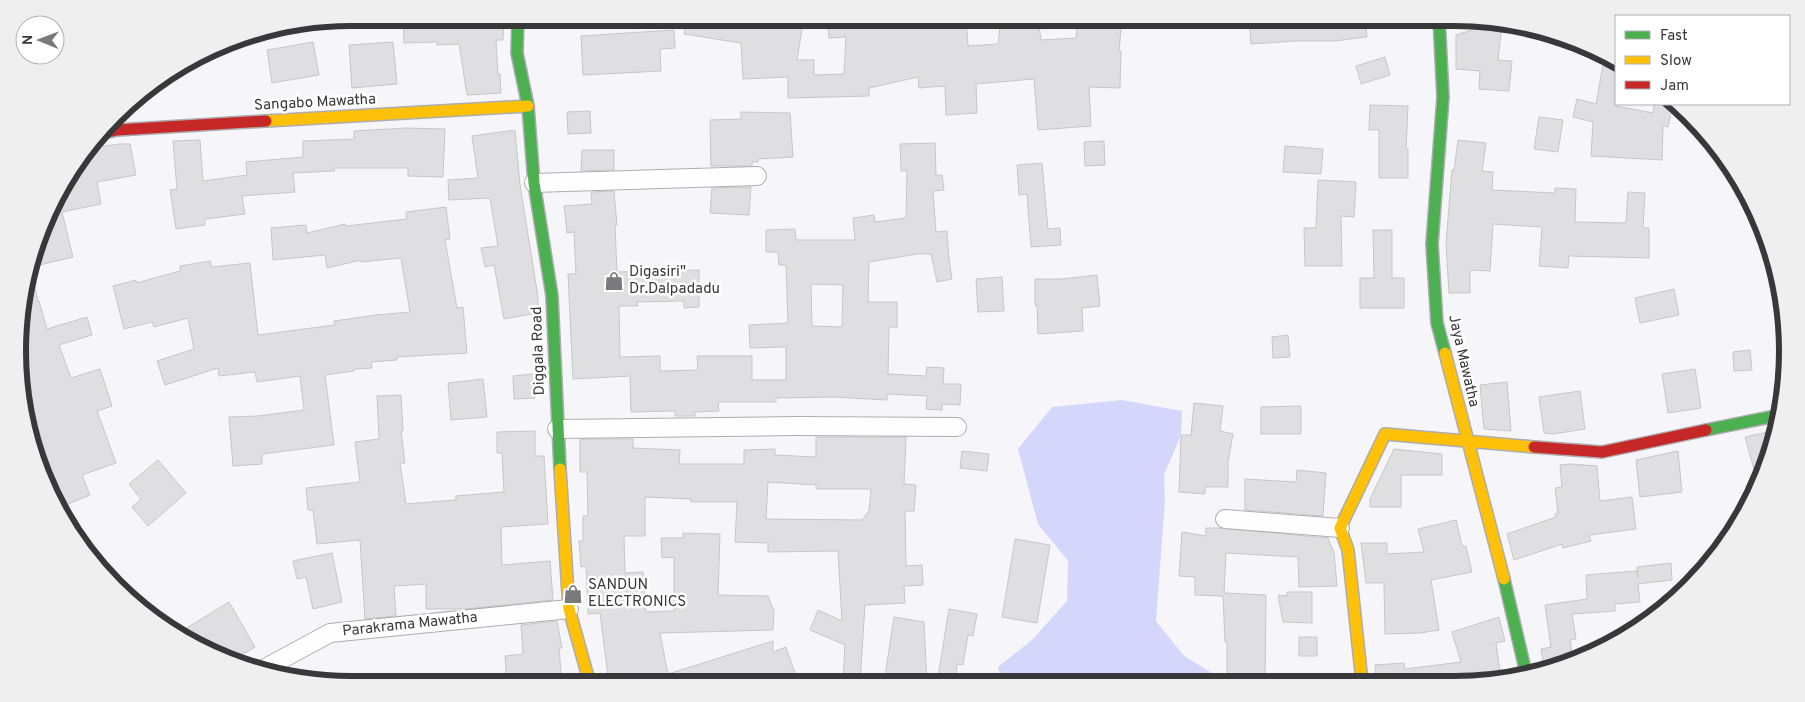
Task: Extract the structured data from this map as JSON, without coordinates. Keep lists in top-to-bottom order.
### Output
{
  "streets": {
    "street": [
      "Sangabo Mawatha",
      "Diggala Road",
      "Jaya Mawatha",
      "Parakrama Mawatha"
    ]
  },
  "crossings": [
    ["Sangabo Mawatha", "Diggala Road"],
    ["Diggala Road", "Parakrama Mawatha"]
  ],
  "places": {
    "shop": ["Digasiri\" Dr.Dalpadadu", "SANDUN ELECTRONICS"]
  },
  "legend": ["Fast", "Slow", "Jam"],
  "north": "left"
}
